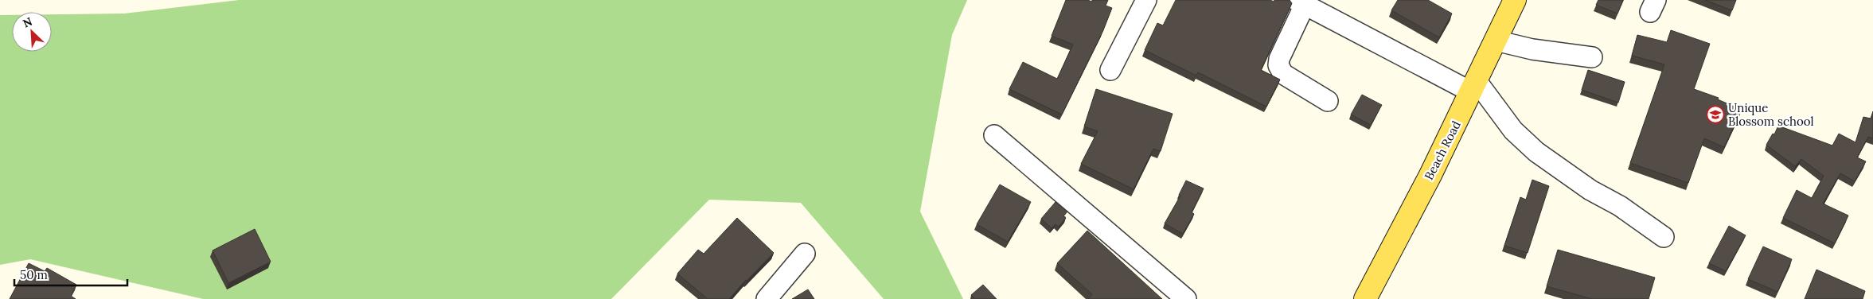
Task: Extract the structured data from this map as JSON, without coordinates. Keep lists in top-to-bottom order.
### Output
{
  "streets": {
    "main road": ["Beach Road"]
  },
  "places": {
    "school or university": ["Unique Blossom school"]
  },
  "scale_bar": "50 m",
  "north": "top left"
}
